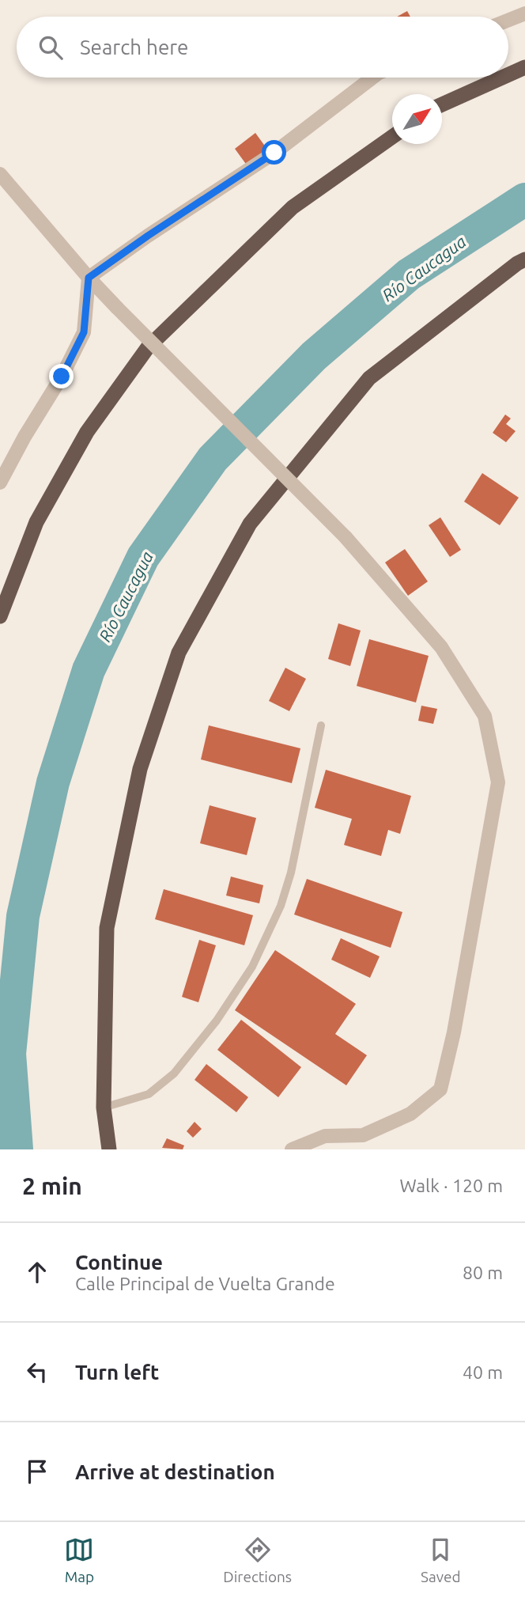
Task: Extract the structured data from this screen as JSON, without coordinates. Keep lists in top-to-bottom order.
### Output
{
  "water": ["Río Caucagua"],
  "north": "top right",
  "page": {
    "search": "Search here",
    "heading": ["2 min", "Walk · 120 m"],
    "list": [
      ["Continue", "Calle Principal de Vuelta Grande", "80 m"],
      ["Turn left", "40 m"],
      "Arrive at destination"
    ],
    "nav": ["Map", "Directions", "Saved"]
  }
}
